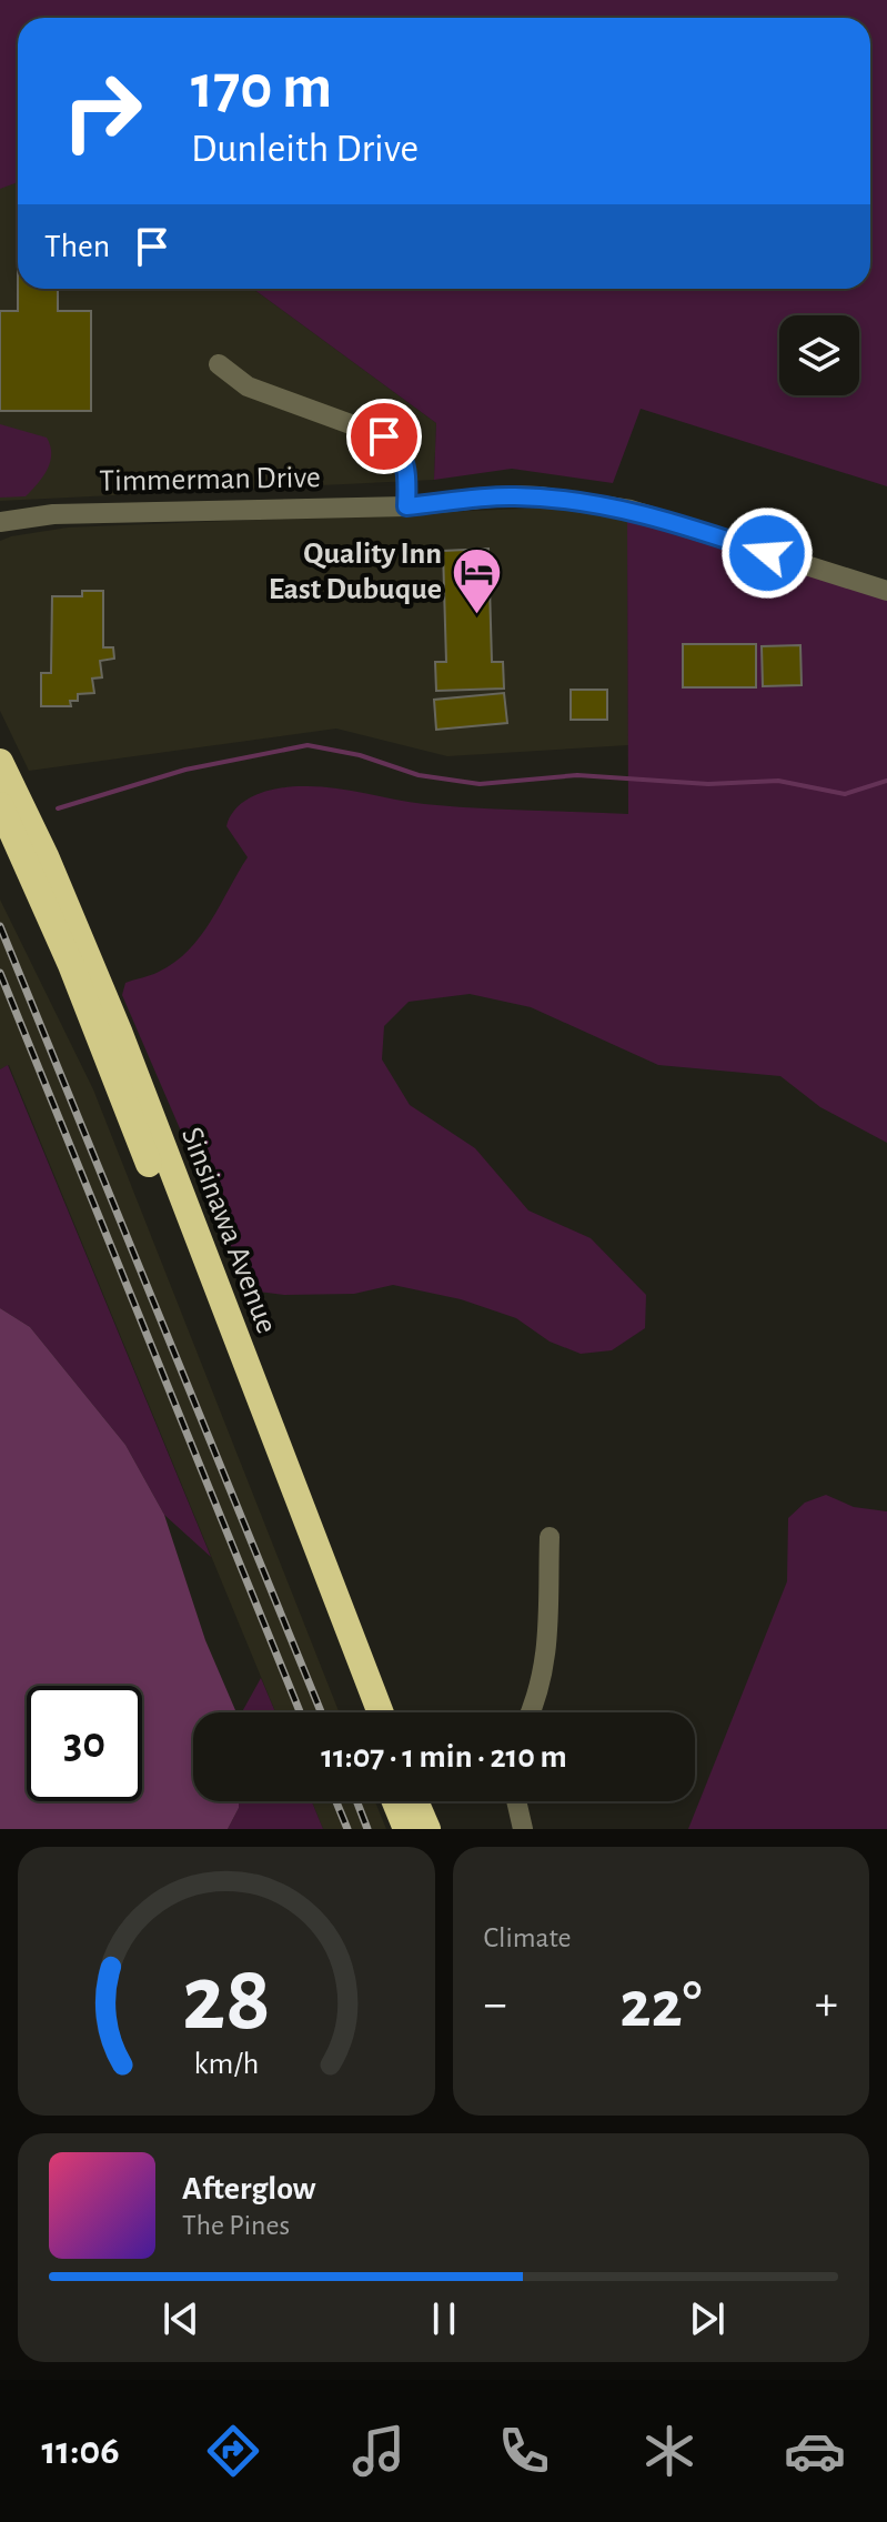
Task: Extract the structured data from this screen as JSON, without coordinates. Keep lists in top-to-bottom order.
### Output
{
  "streets": {
    "highway": ["Sinsinawa Avenue"],
    "street": ["Timmerman Drive"]
  },
  "places": {
    "hotel": ["Quality Inn East Dubuque"]
  },
  "page": {
    "turn": ["170 m", "Dunleith Drive"],
    "then": "Then",
    "limit": "30",
    "trip": "11:07 · 1 min · 210 m",
    "tile": "Climate",
    "heat": ["−", "22°", "+"],
    "song": ["Afterglow", "The Pines"],
    "tabs": "11:06",
    "gauge": ["28", "km/h"]
  }
}
